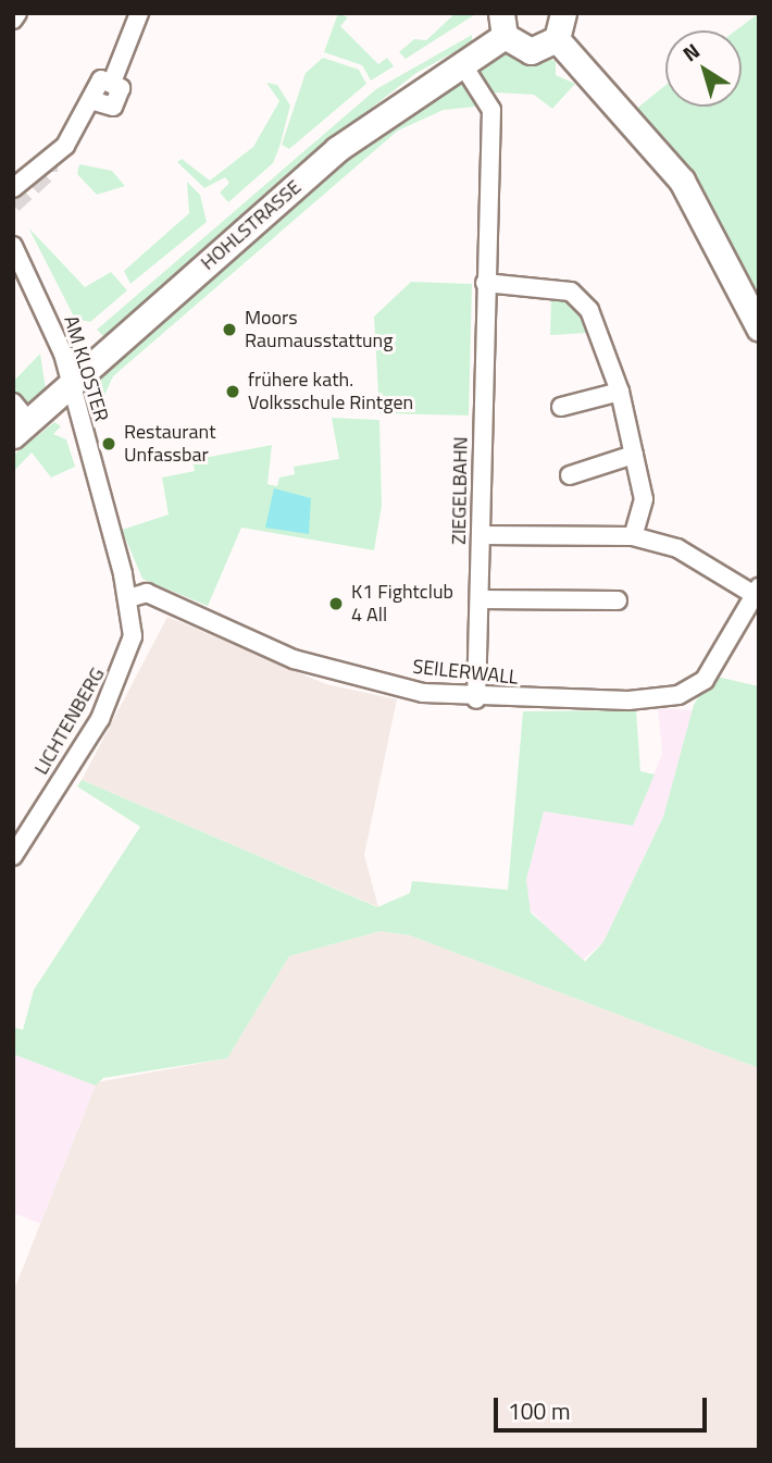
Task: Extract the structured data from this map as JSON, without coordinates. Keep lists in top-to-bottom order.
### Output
{
  "streets": {
    "main road": ["HOHLSTRASSE"],
    "street": [
      "AM KLOSTER",
      "ZIEGELBAHN",
      "SEILERWALL",
      "LICHTENBERG"
    ]
  },
  "crossings": [
    ["HOHLSTRASSE", "AM KLOSTER"],
    ["HOHLSTRASSE", "ZIEGELBAHN"],
    ["AM KLOSTER", "SEILERWALL"],
    ["AM KLOSTER", "LICHTENBERG"],
    ["ZIEGELBAHN", "SEILERWALL"],
    ["SEILERWALL", "LICHTENBERG"]
  ],
  "places": [
    "Moors Raumausstattung",
    "frühere kath. Volksschule Rintgen",
    "Restaurant Unfassbar",
    "K1 Fightclub 4 All"
  ],
  "scale_bar": "100 m",
  "north": "top left"
}
